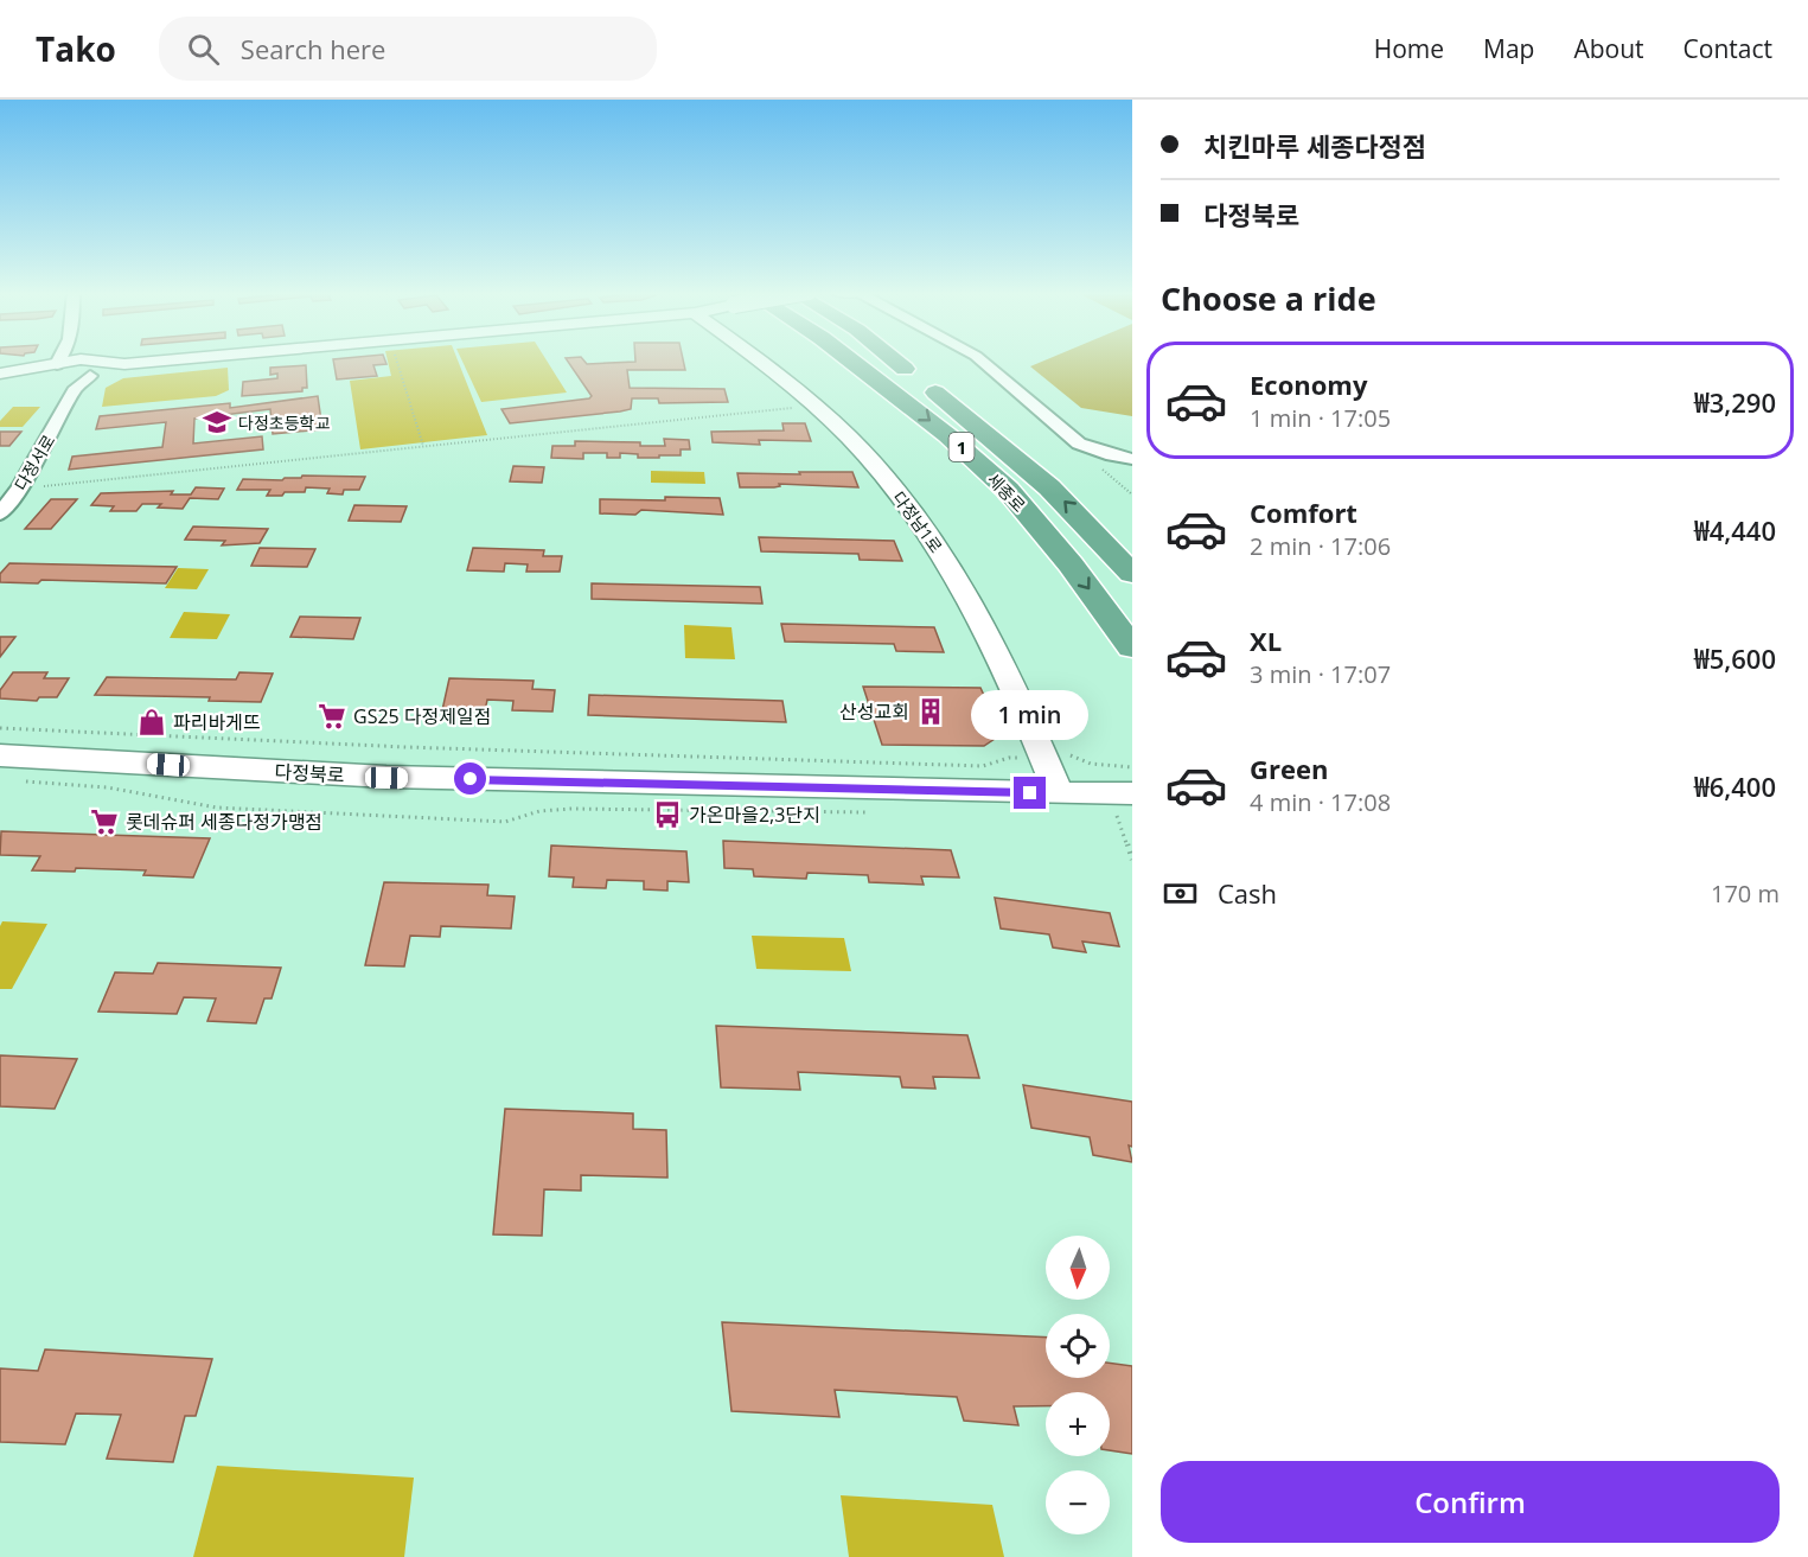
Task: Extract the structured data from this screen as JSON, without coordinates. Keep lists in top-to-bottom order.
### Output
{
  "streets": {
    "highway": ["1", "세종로"],
    "street": ["다정서로", "다정남1로", "다정북로"]
  },
  "crossings": [
    ["다정남1로", "다정북로"]
  ],
  "places": {
    "school or university": ["다정초등학교"],
    "building": ["산성교회"],
    "supermarket": ["GS25 다정제일점", "롯데슈퍼 세종다정가맹점"],
    "shop": ["파리바게뜨"],
    "bus stop": ["가온마을2,3단지"]
  },
  "north": "bottom",
  "page": {
    "header": "Tako",
    "search": "Search here",
    "nav": [
      "Home",
      "Map",
      "About",
      "Contact"
    ],
    "banner": ["치킨마루 세종다정점", "다정북로"],
    "heading": "Choose a ride",
    "list": [
      {
        "name": "Economy",
        "note": "1 min · 17:05",
        "value": "₩3,290"
      },
      {
        "name": "Comfort",
        "note": "2 min · 17:06",
        "value": "₩4,440"
      },
      {
        "name": "XL",
        "note": "3 min · 17:07",
        "value": "₩5,600"
      },
      {
        "name": "Green",
        "note": "4 min · 17:08",
        "value": "₩6,400"
      }
    ],
    "bubble": "1 min",
    "pay": ["Cash", "170 m"],
    "map_buttons": ["+", "−"],
    "buttons": "Confirm"
  }
}
